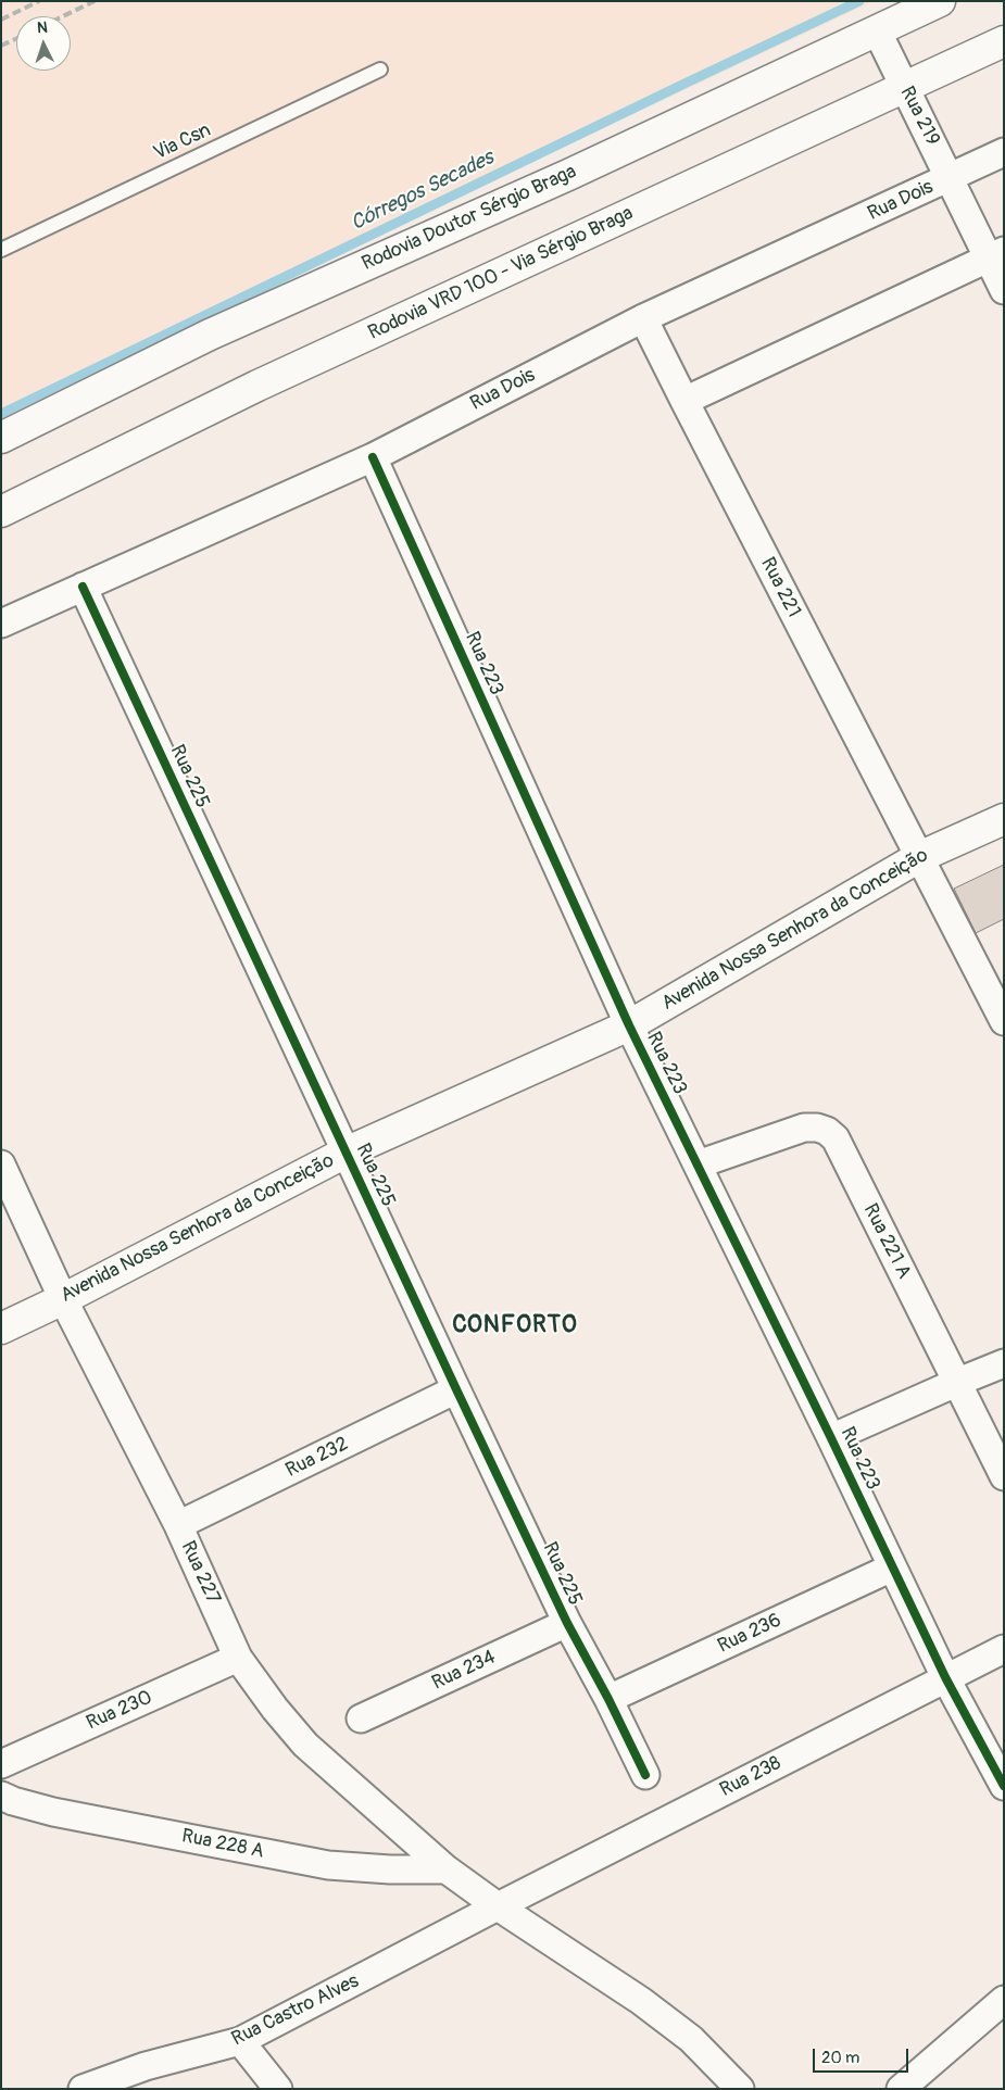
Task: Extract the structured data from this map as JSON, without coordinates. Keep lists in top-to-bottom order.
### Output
{
  "streets": {
    "main road": ["Rodovia Doutor Sérgio Braga", "Rodovia VRD 100 - Via Sérgio Braga", "Avenida Nossa Senhora da Conceição"],
    "street": [
      "Rua 219",
      "Rua Dois",
      "Rua 221",
      "Rua 223",
      "Rua 225",
      "Rua 221 A",
      "Rua 232",
      "Rua 227",
      "Rua 236",
      "Rua 234",
      "Rua 230",
      "Rua 238",
      "Rua 228 A",
      "Rua Castro Alves"
    ],
    "lane": ["Via Csn"]
  },
  "crossings": [
    ["Rua 219", "Rua Dois"],
    ["Rua 219", "Rodovia Doutor Sérgio Braga"],
    ["Rua 219", "Rodovia VRD 100 - Via Sérgio Braga"],
    ["Rua Dois", "Rua 221"],
    ["Rua Dois", "Rua 223"],
    ["Rua Dois", "Rua 225"],
    ["Rua 221", "Avenida Nossa Senhora da Conceição"],
    ["Rua 223", "Avenida Nossa Senhora da Conceição"],
    ["Rua 223", "Rua 221 A"],
    ["Rua 223", "Rua 236"],
    ["Rua 223", "Rua 238"],
    ["Rua 225", "Avenida Nossa Senhora da Conceição"],
    ["Rua 225", "Rua 232"],
    ["Rua 225", "Rua 236"],
    ["Rua 225", "Rua 234"],
    ["Avenida Nossa Senhora da Conceição", "Rua 227"],
    ["Rua 232", "Rua 227"],
    ["Rua 227", "Rua 230"],
    ["Rua 227", "Rua 238"],
    ["Rua 227", "Rua 228 A"],
    ["Rua 227", "Rua Castro Alves"],
    ["Rua 238", "Rua Castro Alves"]
  ],
  "districts": ["CONFORTO"],
  "water": ["Córregos Secades"],
  "scale_bar": "20 m",
  "north": "top"
}
